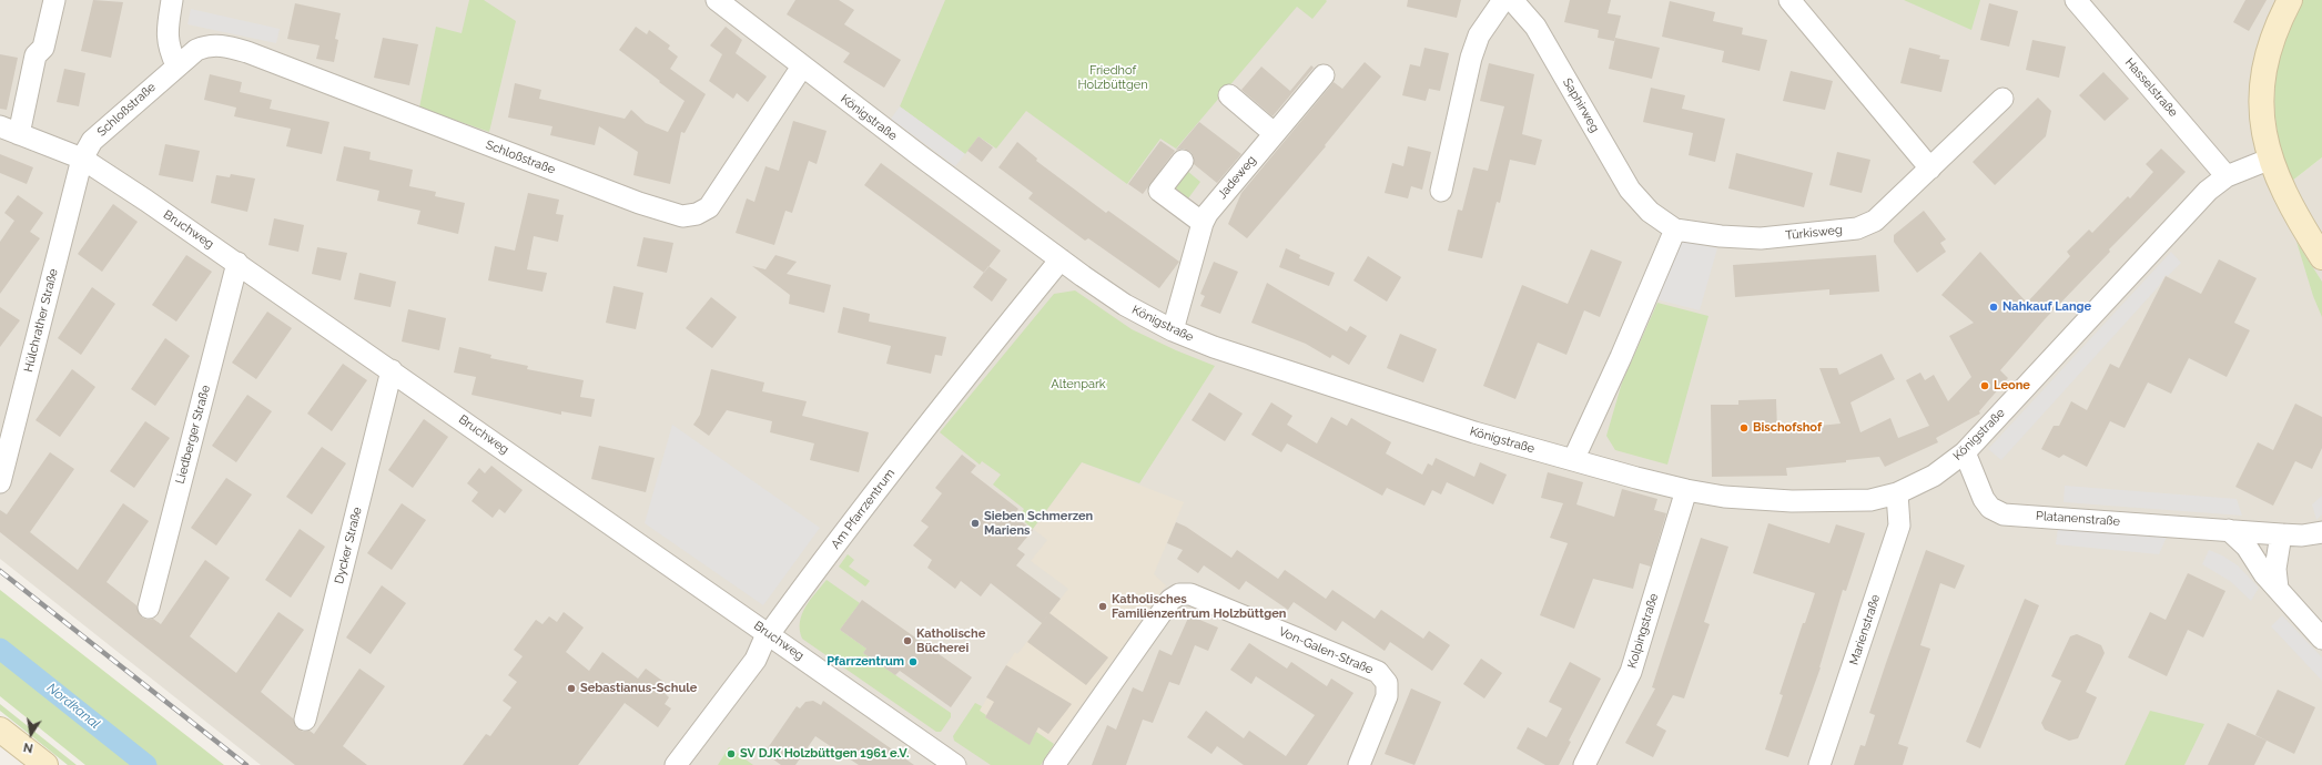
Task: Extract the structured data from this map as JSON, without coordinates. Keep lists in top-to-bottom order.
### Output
{
  "streets": {
    "street": [
      "Hasselstraße",
      "Saphirweg",
      "Schloßstraße",
      "Königstraße",
      "Jadeweg",
      "Bruchweg",
      "Türkisweg",
      "Hülchrather Straße",
      "Liedberger Straße",
      "Am Pfarrzentrum",
      "Platanenstraße",
      "Dycker Straße",
      "Marienstraße",
      "Kolpingstraße",
      "Von-Galen-Straße"
    ]
  },
  "crossings": [
    ["Hasselstraße", "Königstraße"],
    ["Saphirweg", "Türkisweg"],
    ["Schloßstraße", "Königstraße"],
    ["Schloßstraße", "Bruchweg"],
    ["Schloßstraße", "Hülchrather Straße"],
    ["Königstraße", "Jadeweg"],
    ["Königstraße", "Am Pfarrzentrum"],
    ["Königstraße", "Platanenstraße"],
    ["Königstraße", "Marienstraße"],
    ["Königstraße", "Kolpingstraße"],
    ["Bruchweg", "Hülchrather Straße"],
    ["Bruchweg", "Liedberger Straße"],
    ["Bruchweg", "Am Pfarrzentrum"],
    ["Bruchweg", "Dycker Straße"]
  ],
  "water": ["Nordkanal"],
  "parks": ["Friedhof Holzbüttgen", "Altenpark"],
  "places": [
    "Nahkauf Lange",
    "Leone",
    "Bischofshof",
    "Sieben Schmerzen Mariens",
    "Katholisches Familienzentrum Holzbüttgen",
    "Katholische Bücherei",
    "Pfarrzentrum",
    "Sebastianus-Schule",
    "SV DJK Holzbüttgen 1961 e.V."
  ],
  "north": "bottom"
}
